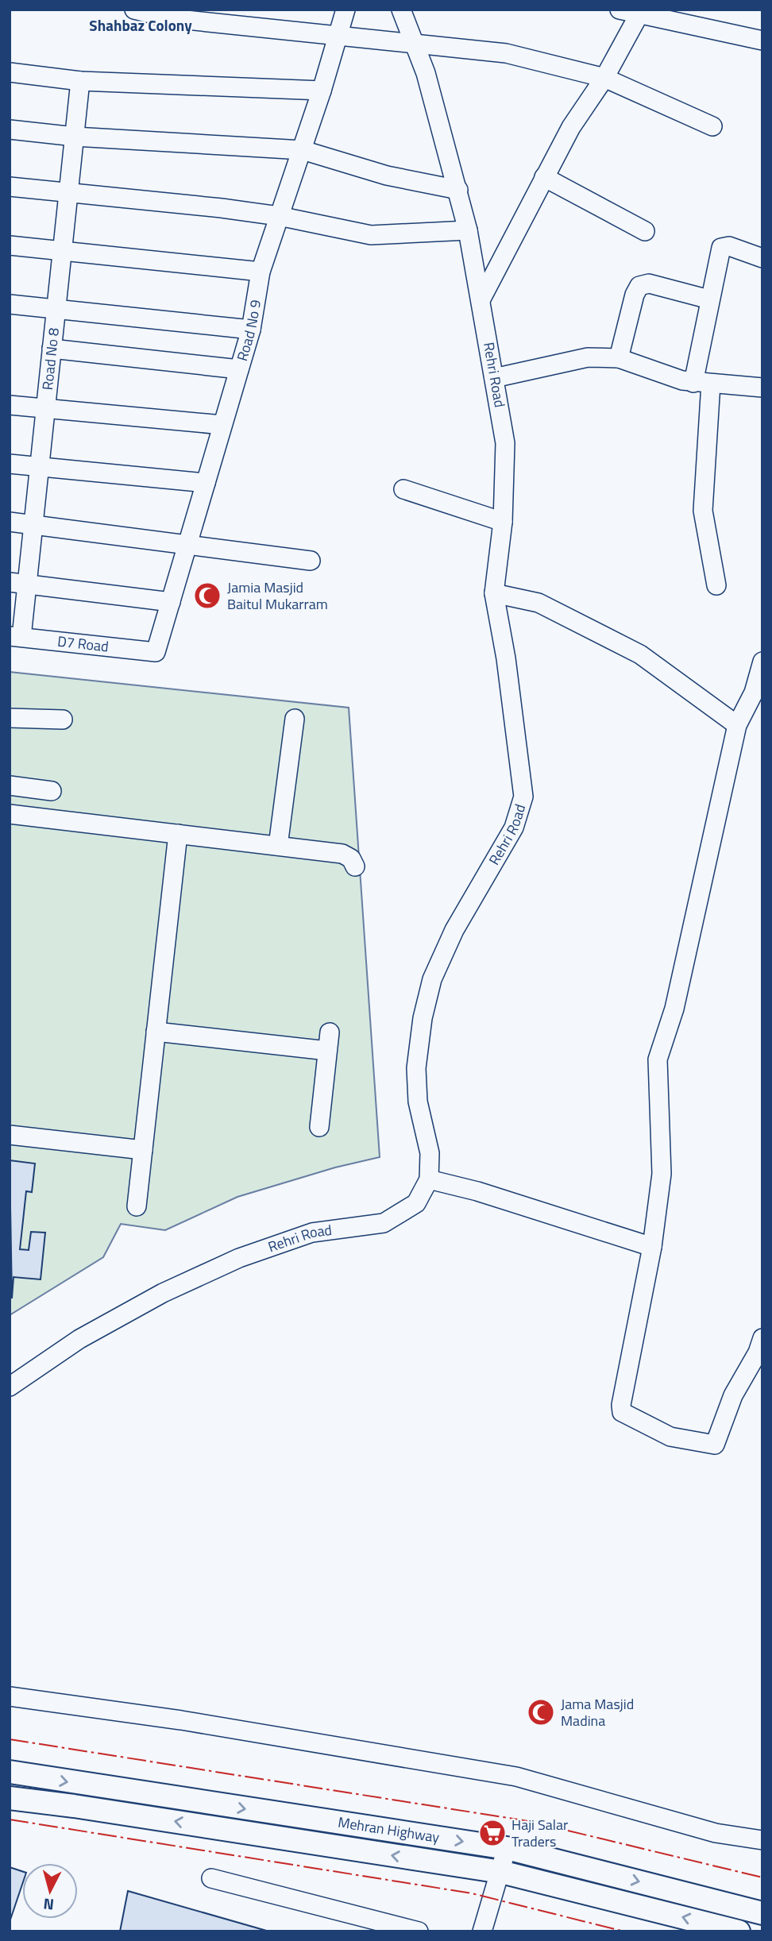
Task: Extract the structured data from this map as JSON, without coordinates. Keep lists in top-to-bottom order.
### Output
{
  "streets": {
    "main road": ["Mehran Highway"],
    "street": [
      "Road No 9",
      "Road No 8",
      "Rehri Road",
      "D7 Road"
    ]
  },
  "crossings": [
    ["Road No 9", "D7 Road"],
    ["Road No 8", "D7 Road"]
  ],
  "districts": ["Shahbaz Colony"],
  "places": {
    "mosque": ["Jamia Masjid Baitul Mukarram", "Jama Masjid Madina"],
    "supermarket": ["Haji Salar Traders"]
  },
  "north": "bottom"
}
